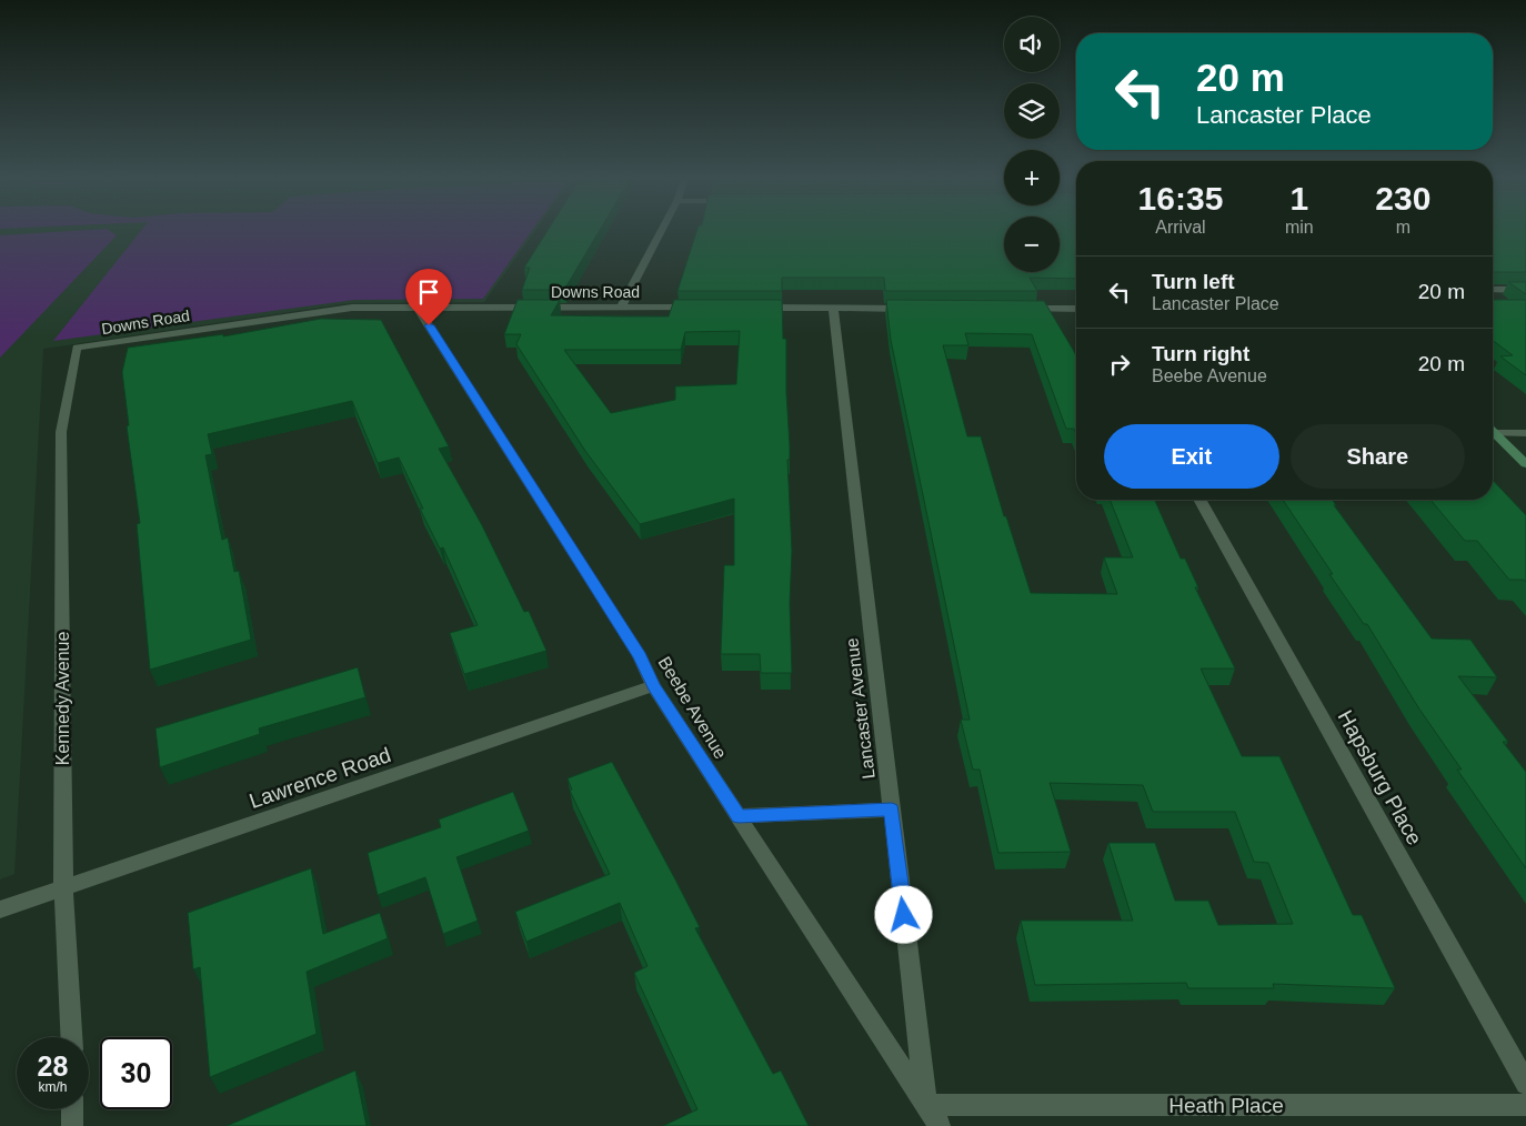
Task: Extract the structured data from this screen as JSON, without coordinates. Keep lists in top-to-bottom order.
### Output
{
  "streets": {
    "street": [
      "Downs Road",
      "Kennedy Avenue",
      "Beebe Avenue",
      "Lancaster Avenue",
      "Lawrence Road",
      "Hapsburg Place",
      "Heath Place"
    ]
  },
  "crossings": [
    ["Downs Road", "Kennedy Avenue"],
    ["Downs Road", "Beebe Avenue"],
    ["Kennedy Avenue", "Lawrence Road"],
    ["Beebe Avenue", "Lancaster Avenue"],
    ["Beebe Avenue", "Lawrence Road"],
    ["Beebe Avenue", "Heath Place"],
    ["Lancaster Avenue", "Heath Place"]
  ],
  "page": {
    "map_buttons": ["+", "−"],
    "turn": ["20 m", "Lancaster Place"],
    "eta": [
      "16:35",
      "Arrival",
      "1",
      "min",
      "230",
      "m"
    ],
    "list": [
      {
        "name": "Turn left",
        "note": "Lancaster Place",
        "value": "20 m"
      },
      {
        "name": "Turn right",
        "note": "Beebe Avenue",
        "value": "20 m"
      }
    ],
    "buttons": ["Exit", "Share"],
    "speed": "28 km/h",
    "limit": "30"
  }
}
